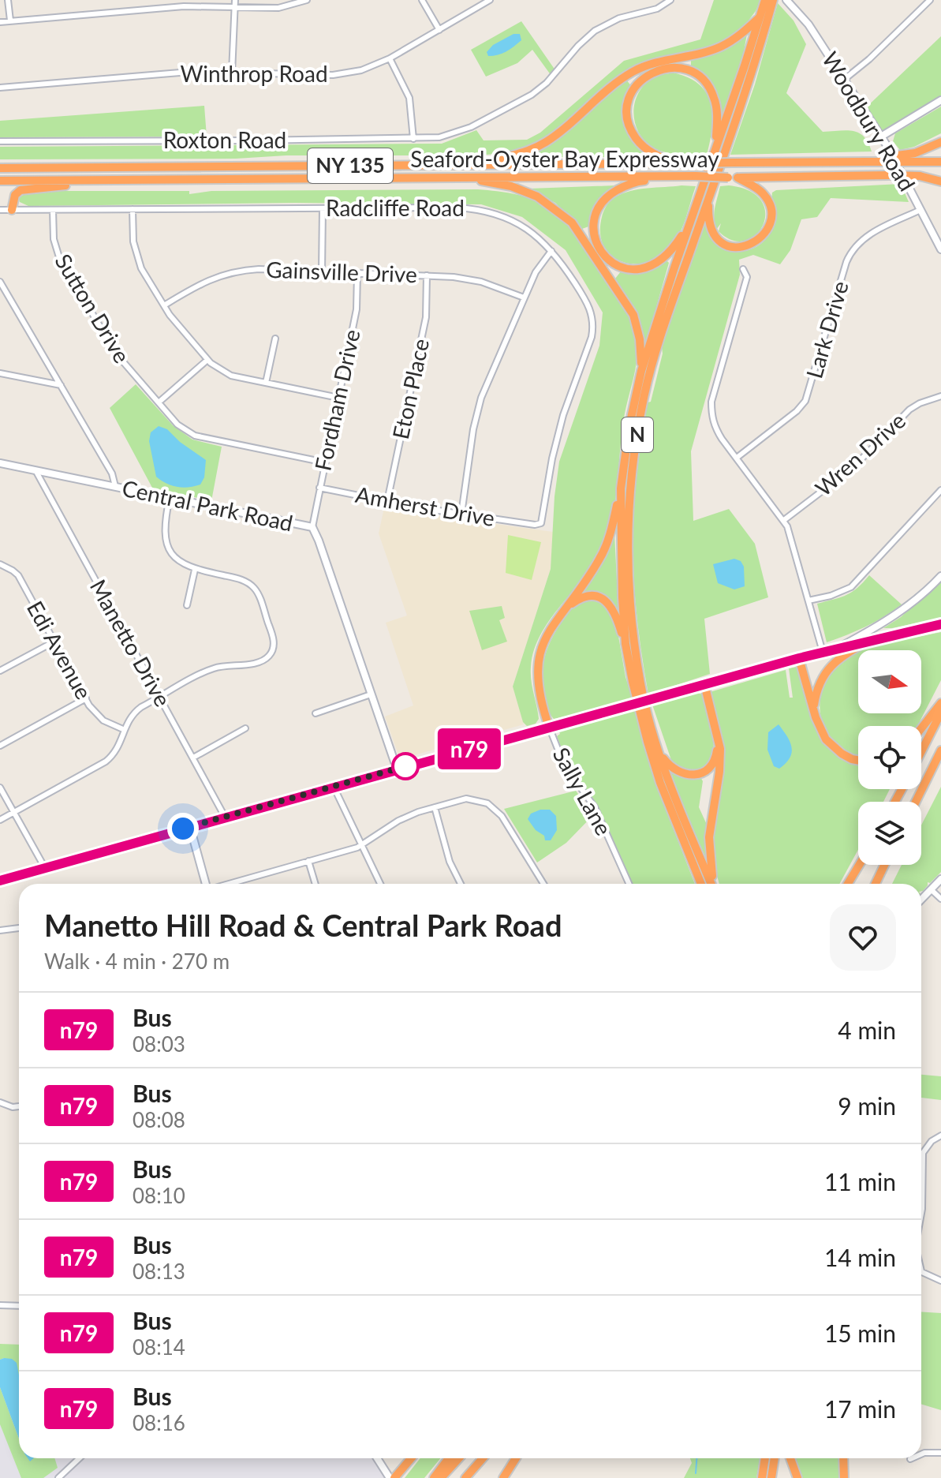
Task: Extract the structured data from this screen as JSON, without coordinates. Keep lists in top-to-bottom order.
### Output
{
  "streets": {
    "highway": ["Seaford-Oyster Bay Expressway", "NY 135", "N"],
    "main road": ["Woodbury Road", "Central Park Road"],
    "street": [
      "Winthrop Road",
      "Roxton Road",
      "Radcliffe Road",
      "Gainsville Drive",
      "Sutton Drive",
      "Lark Drive",
      "Eton Place",
      "Fordham Drive",
      "Wren Drive",
      "Amherst Drive",
      "Manetto Drive",
      "Edi Avenue",
      "Sally Lane"
    ]
  },
  "crossings": [
    ["Woodbury Road", "Lark Drive"],
    ["Radcliffe Road", "Sutton Drive"],
    ["Radcliffe Road", "Amherst Drive"],
    ["Gainsville Drive", "Eton Place"],
    ["Gainsville Drive", "Fordham Drive"],
    ["Sutton Drive", "Fordham Drive"],
    ["Eton Place", "Amherst Drive"],
    ["Fordham Drive", "Central Park Road"],
    ["Fordham Drive", "Amherst Drive"],
    ["Central Park Road", "Manetto Drive"]
  ],
  "lines": ["bus line n79"],
  "north": "right",
  "page": {
    "on_map": "n79",
    "heading": ["Manetto Hill Road & Central Park Road", "Walk · 4 min · 270 m"],
    "list": [
      {
        "mark": "n79",
        "name": "Bus",
        "note": "08:03",
        "value": "4 min"
      },
      {
        "mark": "n79",
        "name": "Bus",
        "note": "08:08",
        "value": "9 min"
      },
      {
        "mark": "n79",
        "name": "Bus",
        "note": "08:10",
        "value": "11 min"
      },
      {
        "mark": "n79",
        "name": "Bus",
        "note": "08:13",
        "value": "14 min"
      },
      {
        "mark": "n79",
        "name": "Bus",
        "note": "08:14",
        "value": "15 min"
      },
      {
        "mark": "n79",
        "name": "Bus",
        "note": "08:16",
        "value": "17 min"
      }
    ]
  }
}
